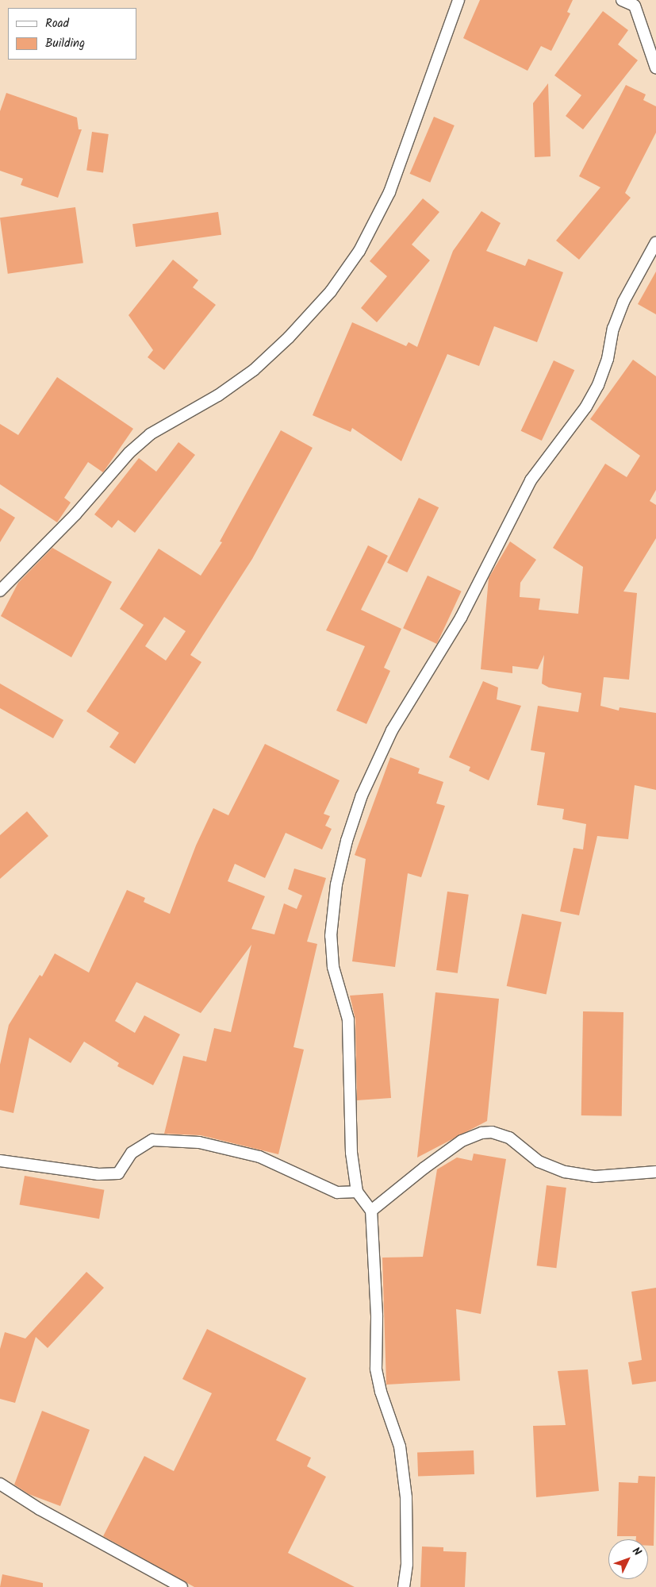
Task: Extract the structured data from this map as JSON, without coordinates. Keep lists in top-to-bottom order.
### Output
{
  "legend": ["Road", "Building"],
  "north": "top right"
}
